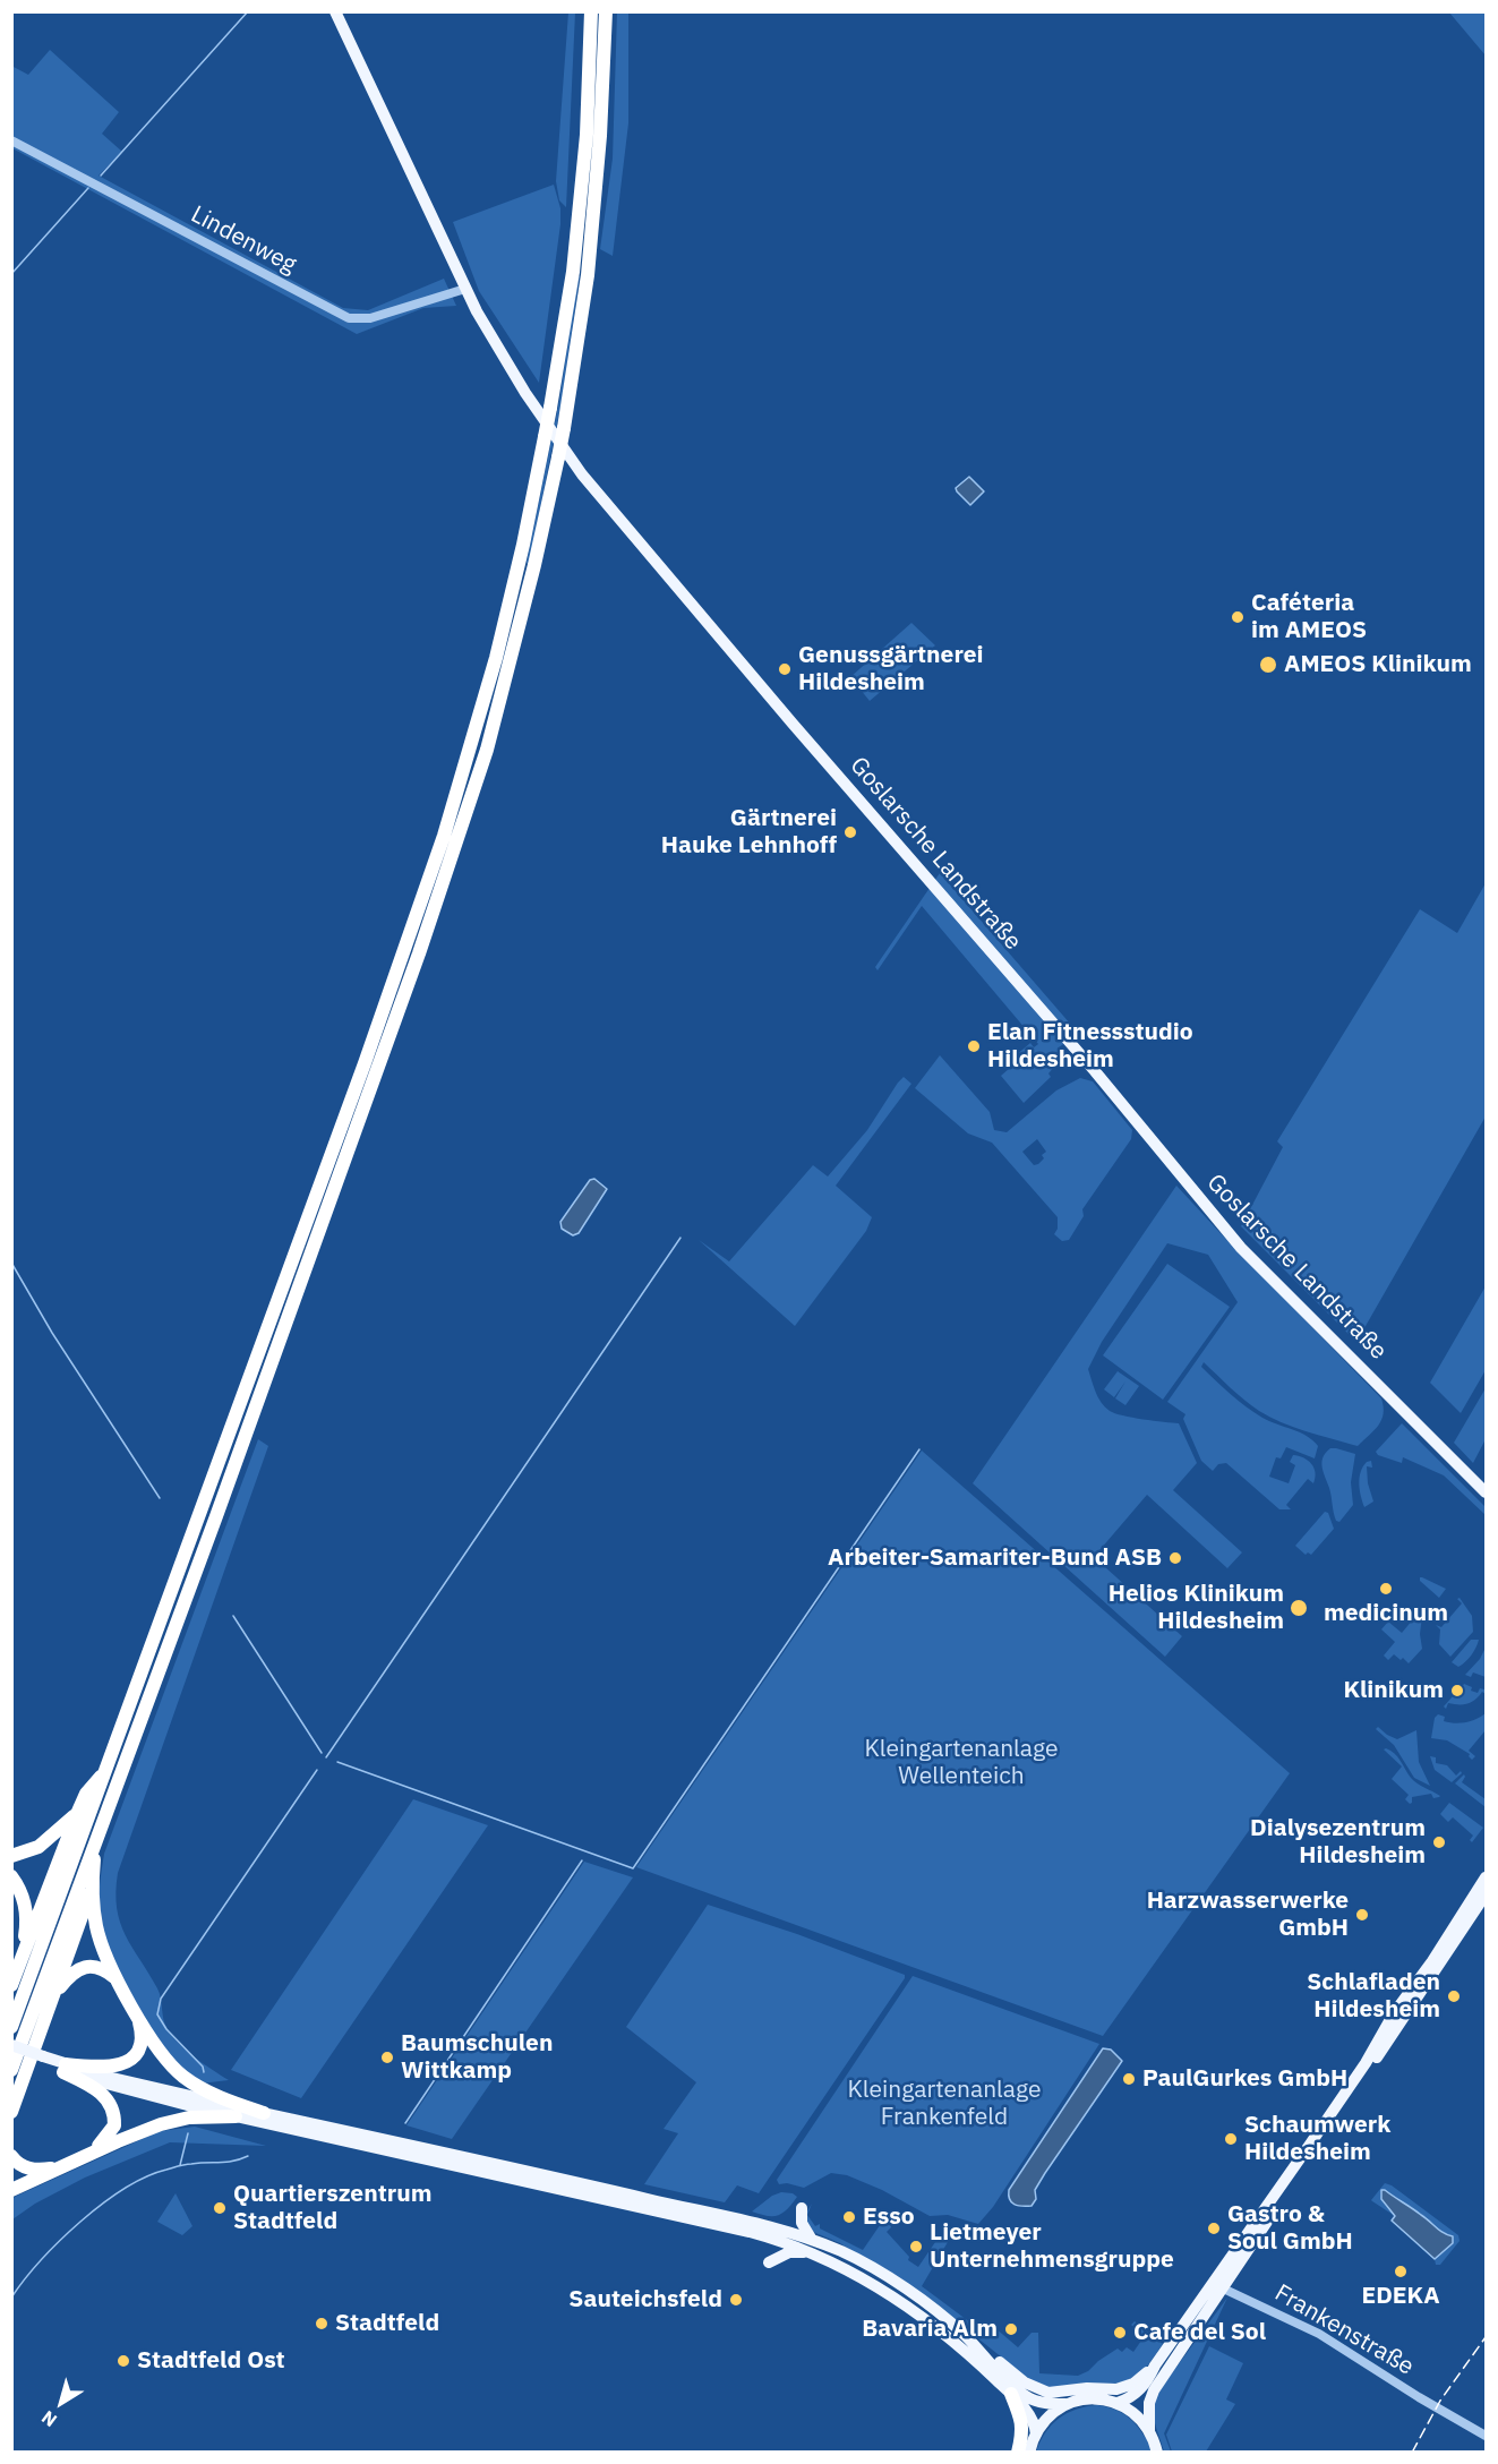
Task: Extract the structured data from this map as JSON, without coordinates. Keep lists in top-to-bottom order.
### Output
{
  "streets": {
    "main road": ["Goslarsche Landstraße"],
    "street": ["Lindenweg", "Frankenstraße"]
  },
  "crossings": [
    ["Lindenweg", "Goslarsche Landstraße"]
  ],
  "parks": ["Kleingartenanlage Wellenteich", "Kleingartenanlage Frankenfeld"],
  "places": [
    "Caféteria im AMEOS",
    "AMEOS Klinikum",
    "Genussgärtnerei Hildesheim",
    "Gärtnerei Hauke Lehnhoff",
    "Elan Fitnessstudio Hildesheim",
    "Arbeiter-Samariter-Bund ASB",
    "medicinum",
    "Helios Klinikum Hildesheim",
    "Klinikum",
    "Dialysezentrum Hildesheim",
    "Harzwasserwerke GmbH",
    "Schlafladen Hildesheim",
    "Baumschulen Wittkamp",
    "PaulGurkes GmbH",
    "Schaumwerk Hildesheim",
    "Quartierszentrum Stadtfeld",
    "Esso",
    "Gastro & Soul GmbH",
    "Lietmeyer Unternehmensgruppe",
    "EDEKA",
    "Sauteichsfeld",
    "Stadtfeld",
    "Bavaria Alm",
    "Cafe del Sol",
    "Stadtfeld Ost"
  ],
  "north": "bottom left"
}
